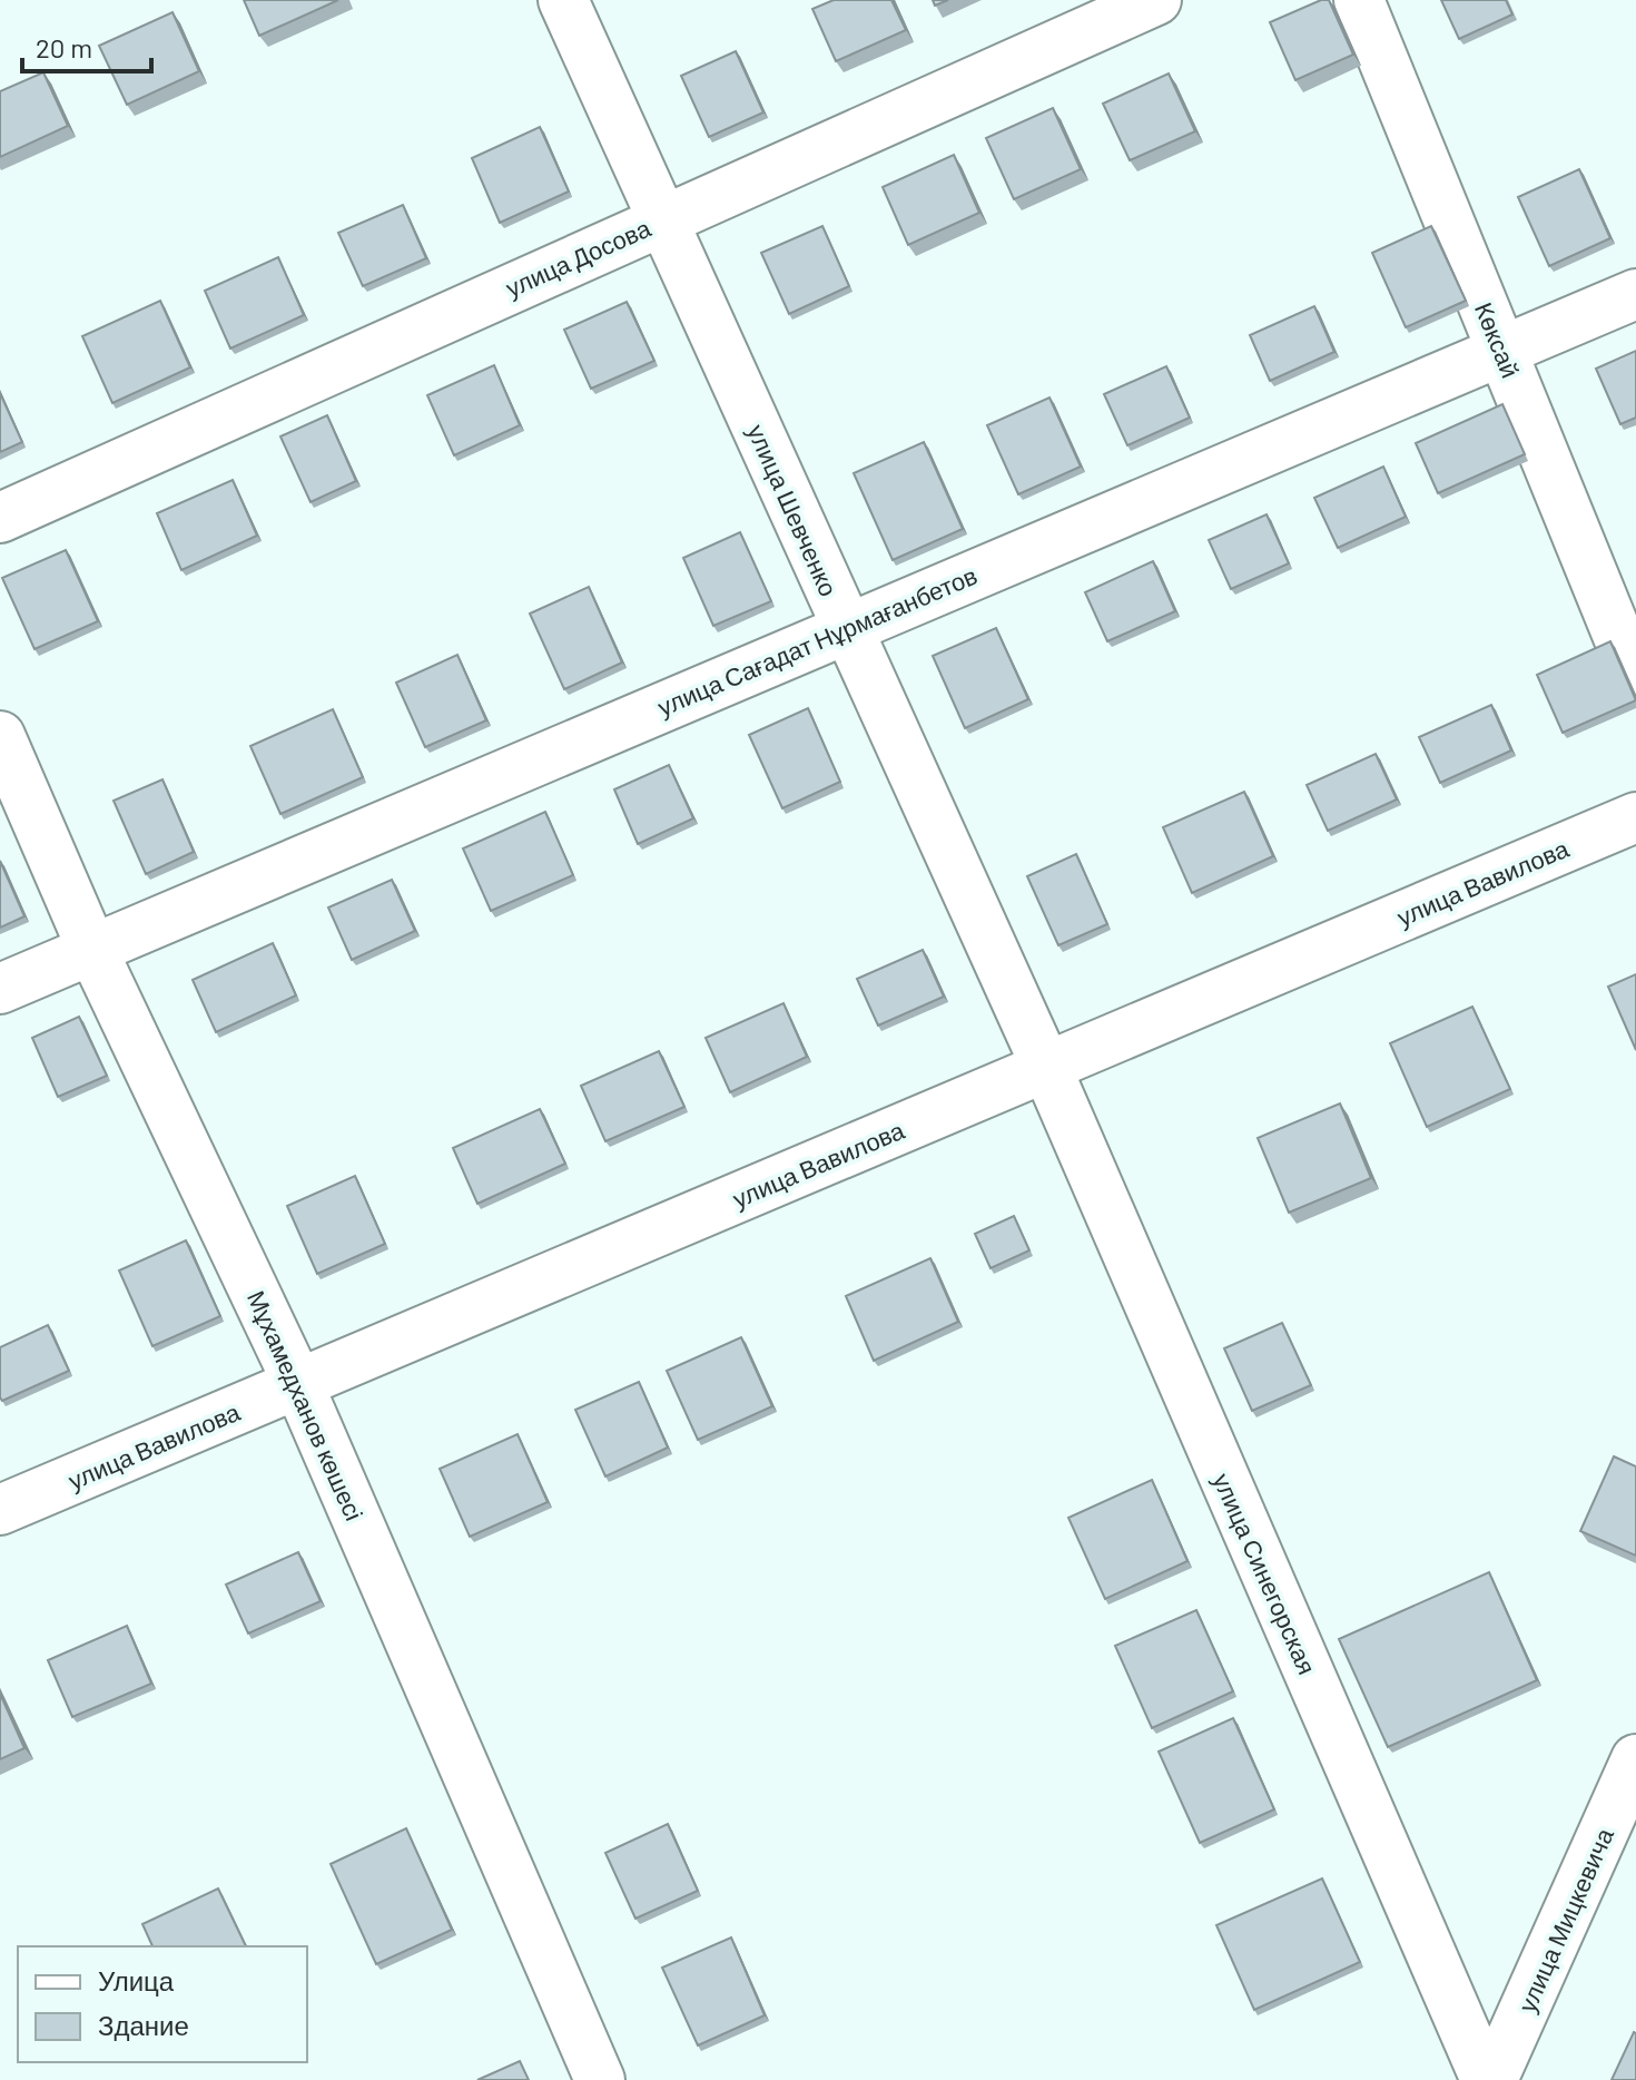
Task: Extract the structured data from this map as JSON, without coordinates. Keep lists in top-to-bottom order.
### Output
{
  "streets": {
    "street": [
      "улица Досова",
      "Көксай",
      "улица Шевченко",
      "улица Сағадат Нұрмағанбетов",
      "улица Вавилова",
      "Мұхамедханов көшесі",
      "улица Синегорская",
      "улица Мицкевича"
    ]
  },
  "crossings": [
    ["улица Досова", "улица Шевченко"],
    ["Көксай", "улица Сағадат Нұрмағанбетов"],
    ["улица Шевченко", "улица Сағадат Нұрмағанбетов"],
    ["улица Шевченко", "улица Вавилова"],
    ["улица Шевченко", "улица Синегорская"],
    ["улица Сағадат Нұрмағанбетов", "Мұхамедханов көшесі"],
    ["улица Вавилова", "Мұхамедханов көшесі"],
    ["улица Вавилова", "улица Синегорская"],
    ["улица Синегорская", "улица Мицкевича"]
  ],
  "legend": ["Улица", "Здание"],
  "scale_bar": "20 m"
}
